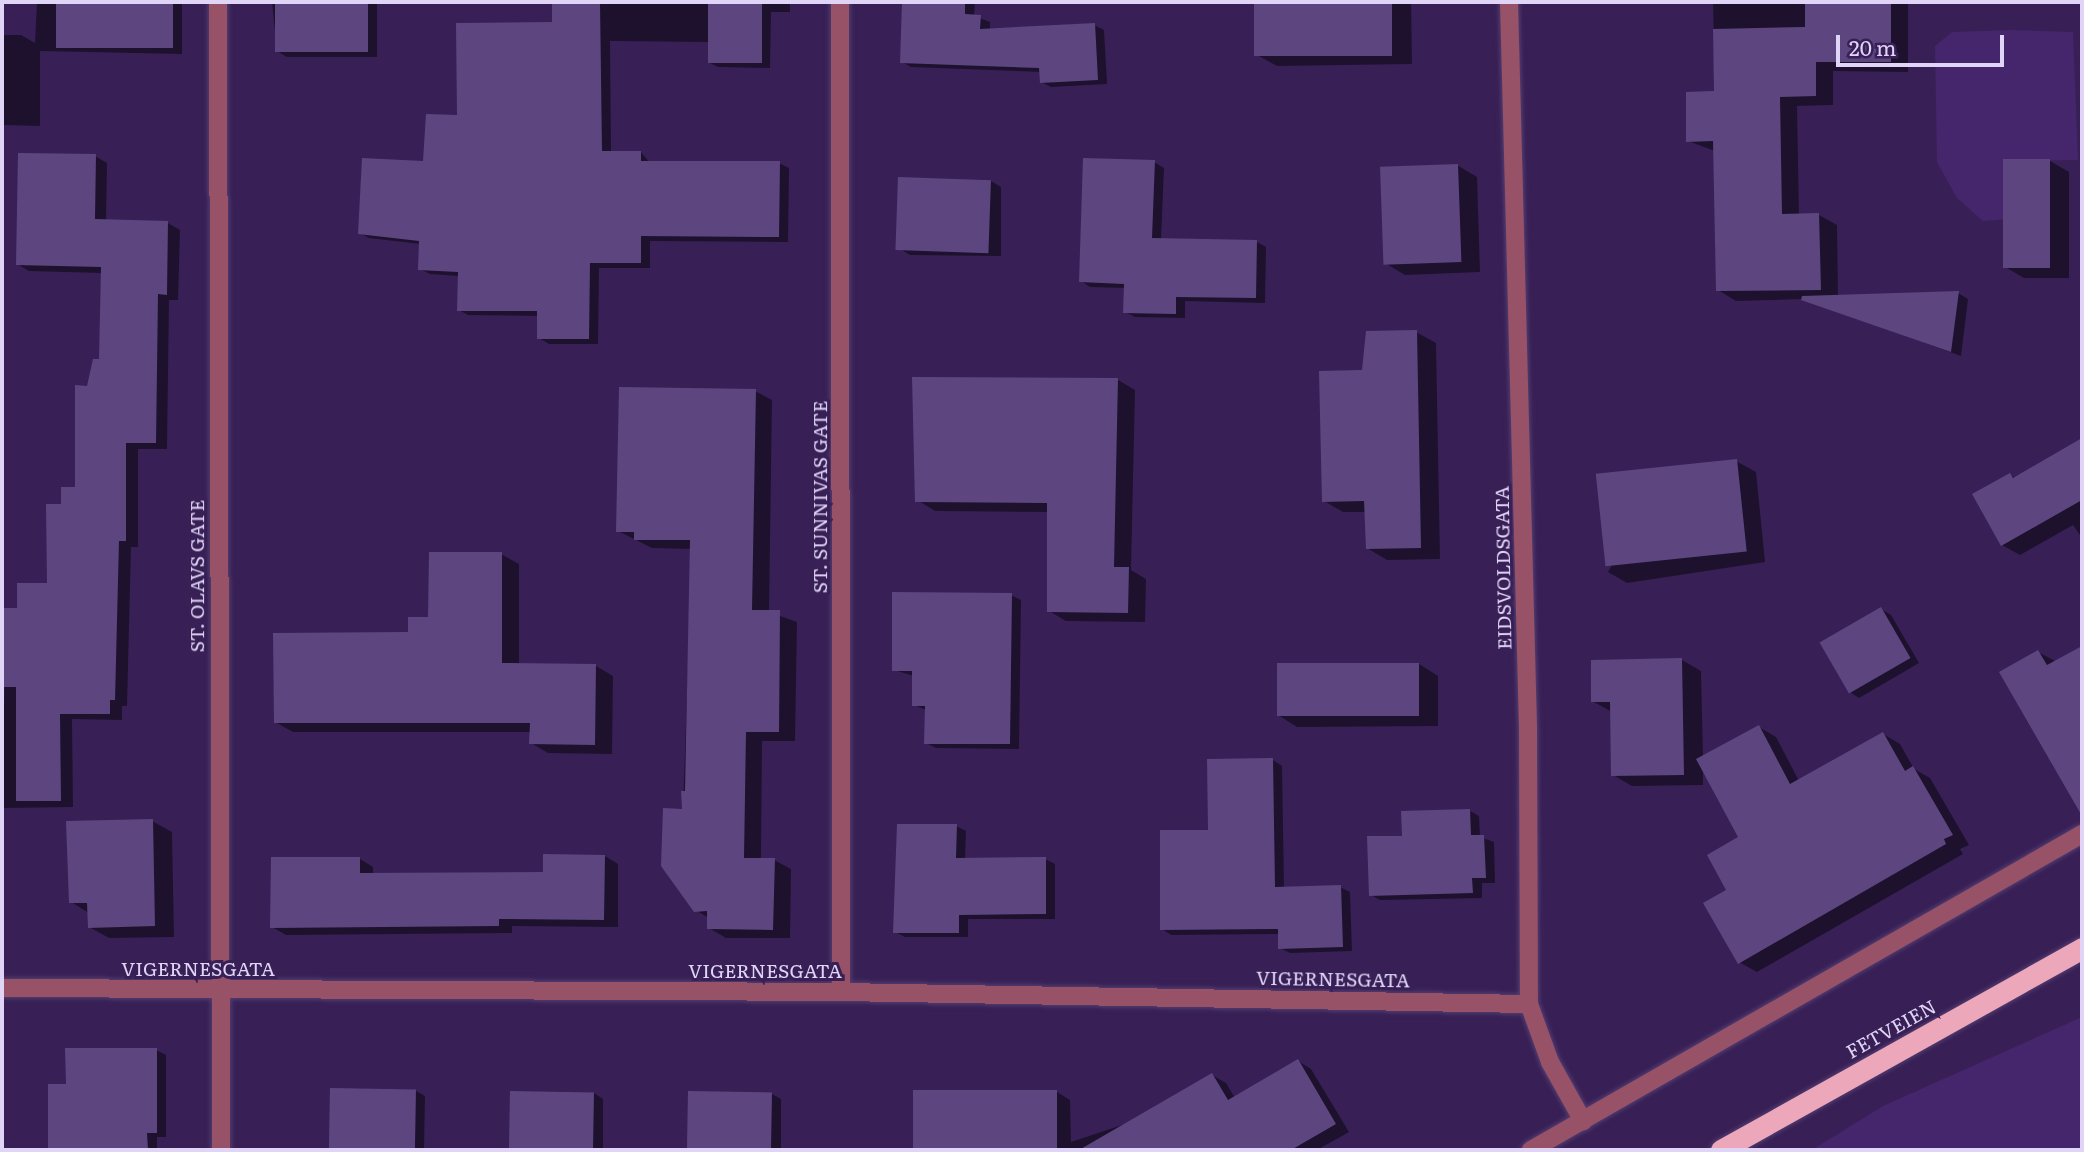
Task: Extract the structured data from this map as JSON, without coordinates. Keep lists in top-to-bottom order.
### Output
{
  "streets": {
    "highway": ["FETVEIEN"],
    "street": [
      "ST. SUNNIVAS GATE",
      "EIDSVOLDSGATA",
      "ST. OLAVS GATE",
      "VIGERNESGATA"
    ]
  },
  "crossings": [
    ["ST. SUNNIVAS GATE", "VIGERNESGATA"],
    ["EIDSVOLDSGATA", "VIGERNESGATA"],
    ["ST. OLAVS GATE", "VIGERNESGATA"]
  ],
  "scale_bar": "20 m"
}
